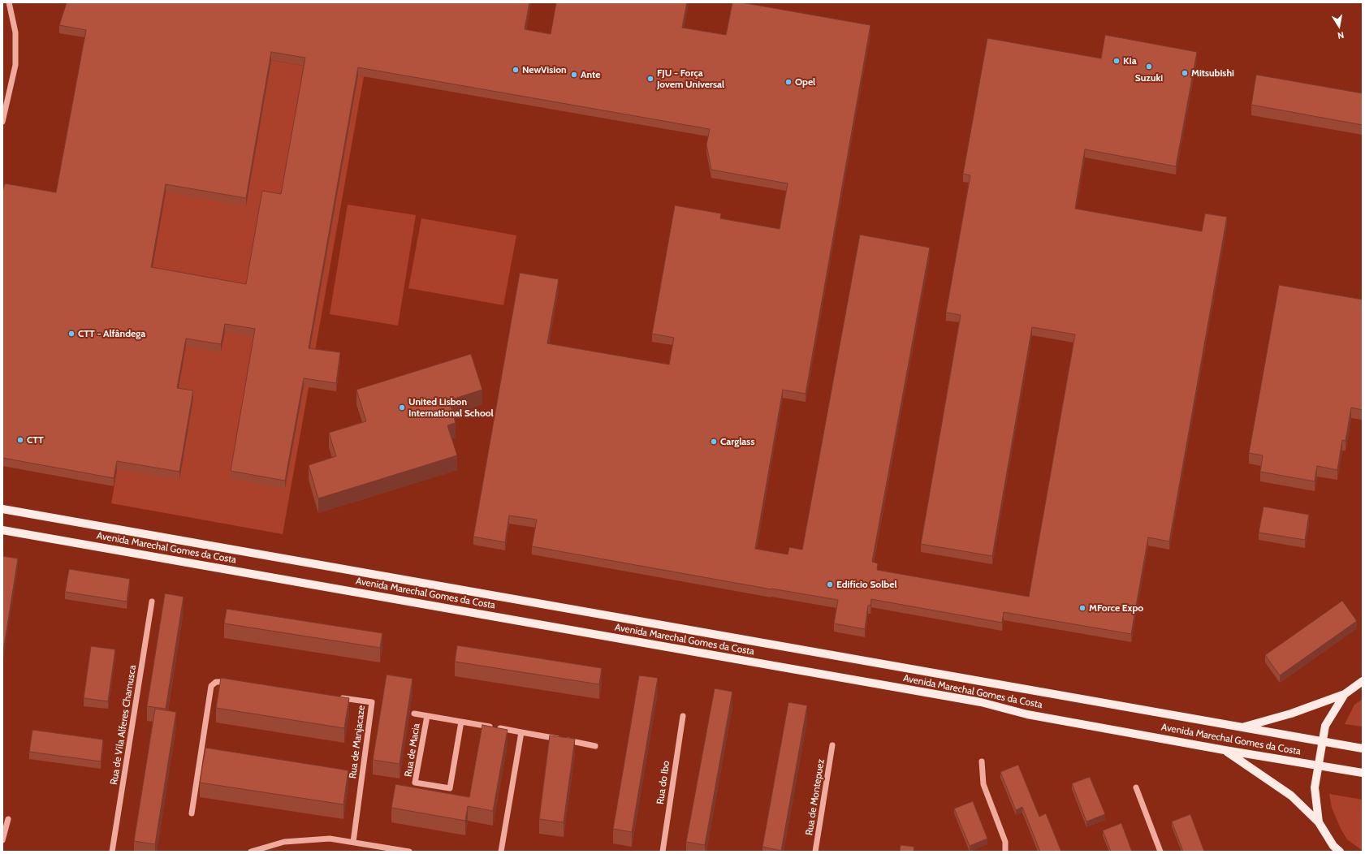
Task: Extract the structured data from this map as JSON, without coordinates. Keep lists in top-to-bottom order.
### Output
{
  "streets": {
    "main road": ["Avenida Marechal Gomes da Costa"],
    "street": [
      "Rua de Vila Alferes Chamusca",
      "Rua de Manjacaze",
      "Rua de Macia",
      "Rua do Ibo",
      "Rua de Montepuez"
    ]
  },
  "places": [
    "Kia",
    "Suzuki",
    "NewVision",
    "Mitsubishi",
    "Ante",
    "FJU - Força Jovem Universal",
    "Opel",
    "CTT - Alfândega",
    "United Lisbon International School",
    "CTT",
    "Carglass",
    "Edifício Solbel",
    "MForce Expo"
  ],
  "north": "bottom"
}
